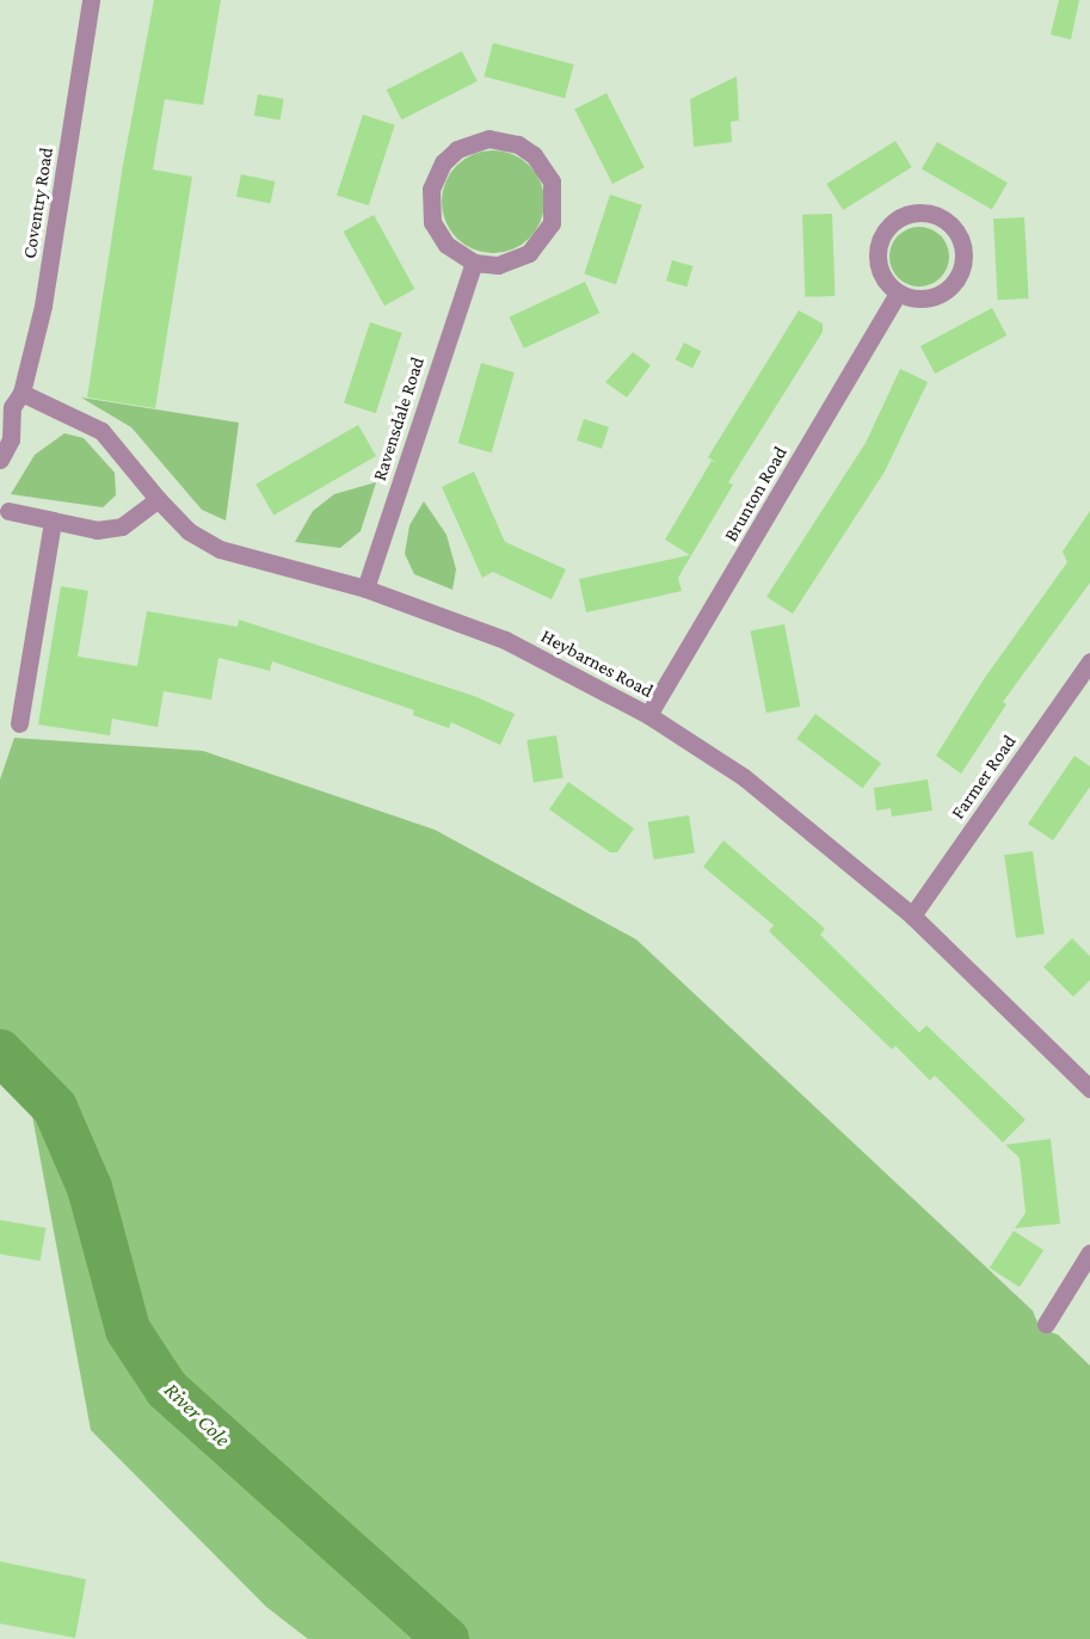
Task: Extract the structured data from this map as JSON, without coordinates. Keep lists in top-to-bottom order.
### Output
{
  "streets": {
    "street": [
      "Coventry Road",
      "Ravensdale Road",
      "Brunton Road",
      "Heybarnes Road",
      "Farmer Road"
    ]
  },
  "crossings": [
    ["Coventry Road", "Heybarnes Road"],
    ["Ravensdale Road", "Heybarnes Road"],
    ["Brunton Road", "Heybarnes Road"],
    ["Heybarnes Road", "Farmer Road"]
  ],
  "water": ["River Cole"]
}
